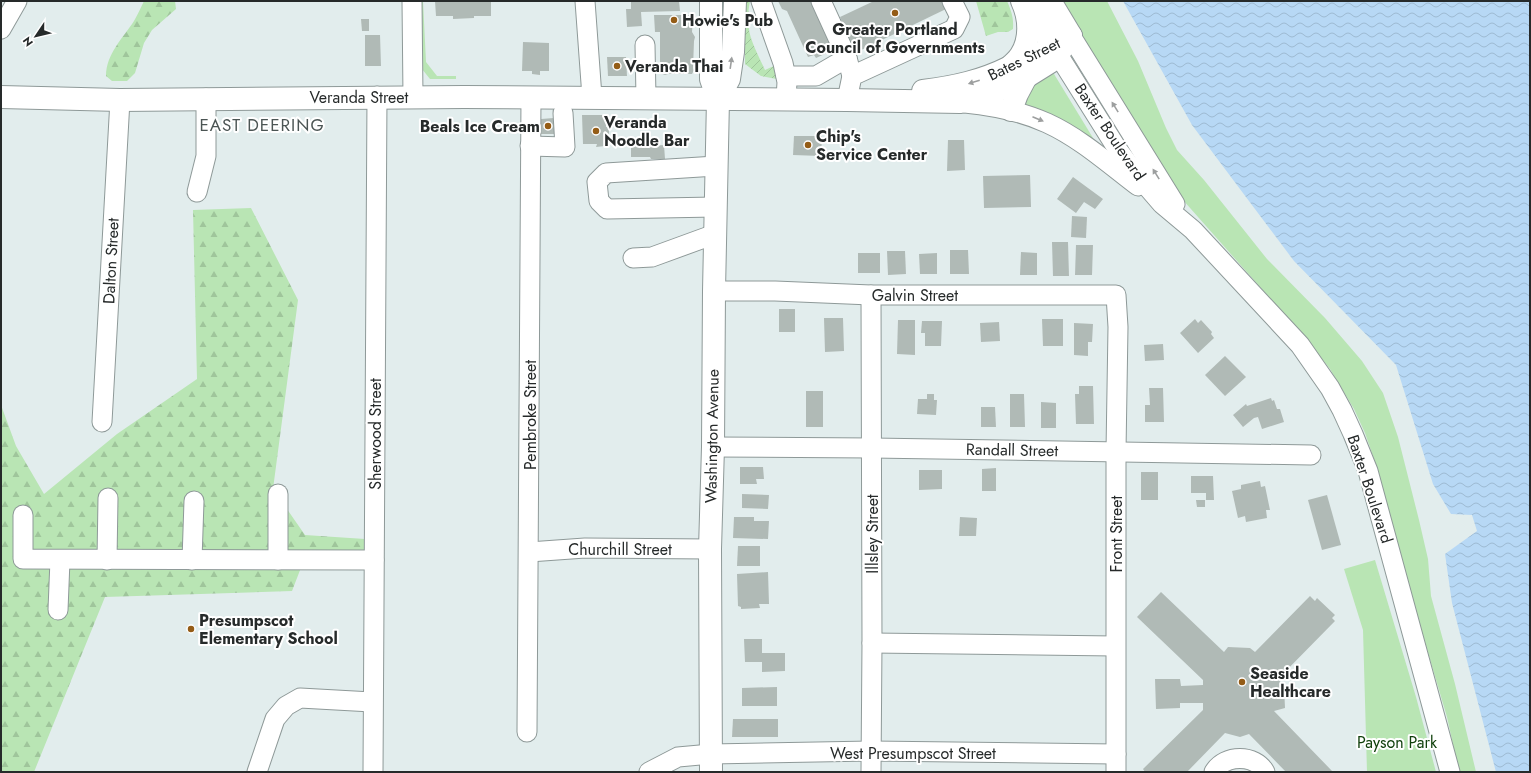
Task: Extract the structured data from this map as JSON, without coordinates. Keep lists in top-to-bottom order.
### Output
{
  "streets": {
    "main road": ["Bates Street", "Veranda Street", "Washington Avenue"],
    "street": [
      "Baxter Boulevard",
      "Dalton Street",
      "Galvin Street",
      "Pembroke Street",
      "Sherwood Street",
      "Randall Street",
      "Illsley Street",
      "Front Street",
      "Churchill Street",
      "West Presumpscot Street"
    ]
  },
  "crossings": [
    ["Bates Street", "Veranda Street"],
    ["Bates Street", "Baxter Boulevard"],
    ["Bates Street", "Washington Avenue"],
    ["Veranda Street", "Dalton Street"],
    ["Veranda Street", "Pembroke Street"],
    ["Veranda Street", "Sherwood Street"],
    ["Veranda Street", "Washington Avenue"],
    ["Galvin Street", "Washington Avenue"],
    ["Galvin Street", "Illsley Street"],
    ["Galvin Street", "Front Street"],
    ["Pembroke Street", "Churchill Street"],
    ["Washington Avenue", "Randall Street"],
    ["Washington Avenue", "Churchill Street"],
    ["Washington Avenue", "West Presumpscot Street"],
    ["Randall Street", "Illsley Street"],
    ["Randall Street", "Front Street"],
    ["Illsley Street", "West Presumpscot Street"],
    ["Front Street", "West Presumpscot Street"]
  ],
  "districts": ["EAST DEERING"],
  "parks": ["Payson Park"],
  "places": [
    "Greater Portland Council of Governments",
    "Howie's Pub",
    "Veranda Thai",
    "Beals Ice Cream",
    "Veranda Noodle Bar",
    "Chip's Service Center",
    "Presumpscot Elementary School",
    "Seaside Healthcare"
  ],
  "north": "bottom left"
}
